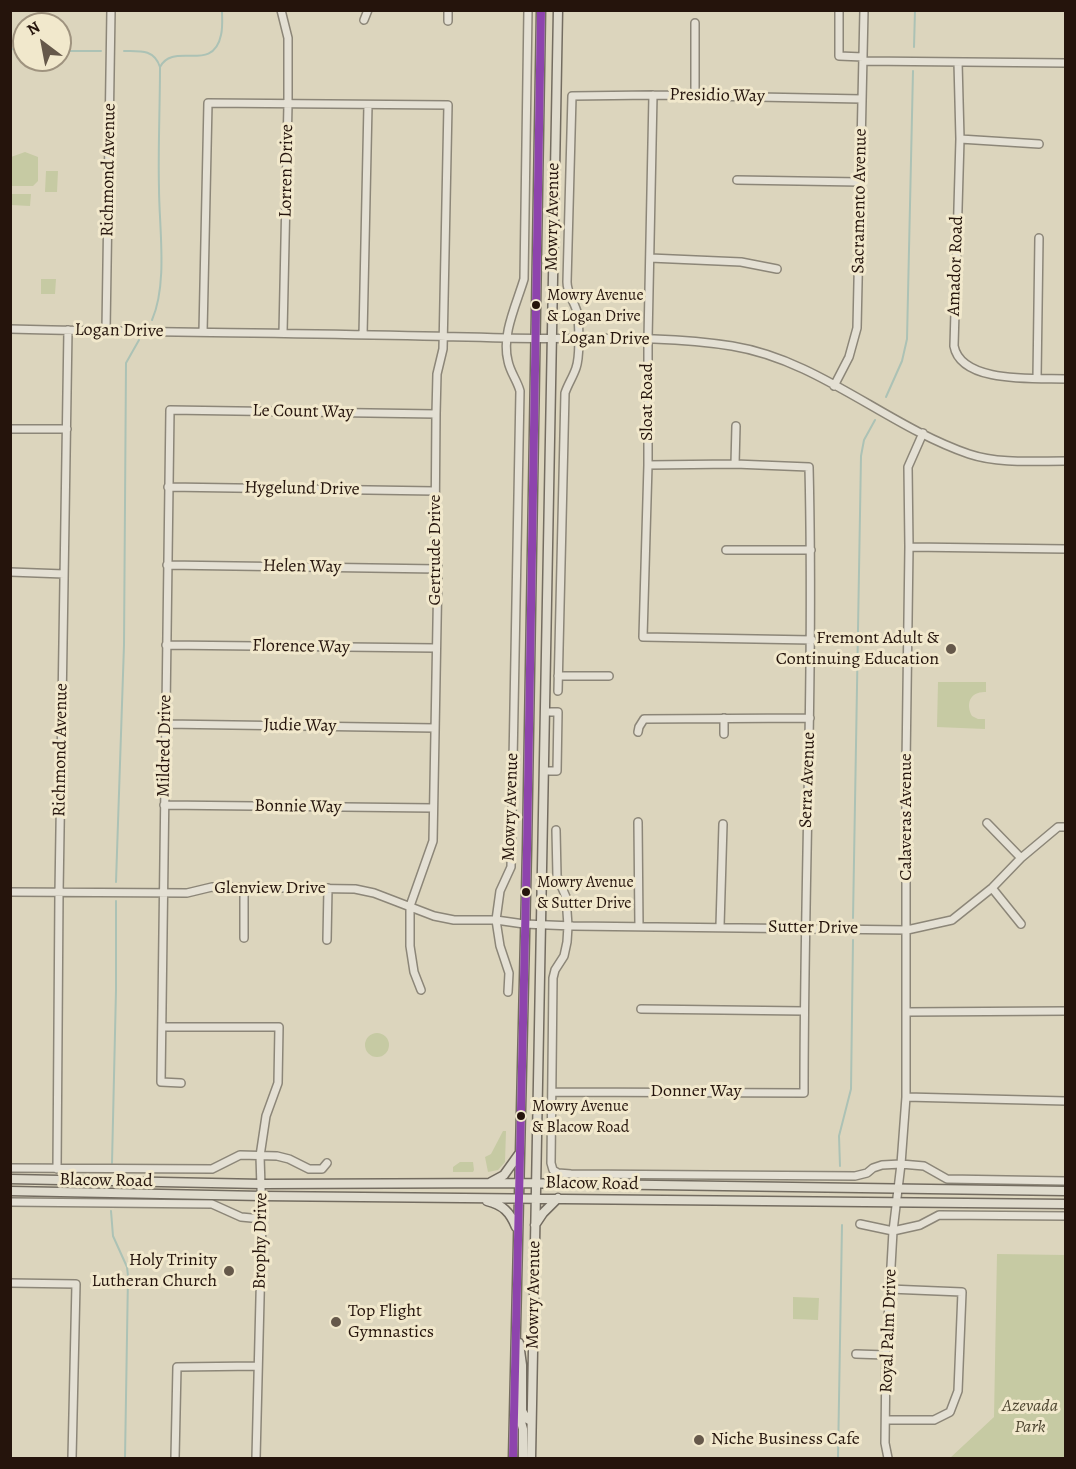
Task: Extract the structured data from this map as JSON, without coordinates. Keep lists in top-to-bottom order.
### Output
{
  "streets": {
    "main road": ["Mowry Avenue", "Blacow Road"],
    "street": [
      "Presidio Way",
      "Richmond Avenue",
      "Lorren Drive",
      "Sacramento Avenue",
      "Amador Road",
      "Logan Drive",
      "Sloat Road",
      "Le Count Way",
      "Hygelund Drive",
      "Gertrude Drive",
      "Helen Way",
      "Florence Way",
      "Judie Way",
      "Mildred Drive",
      "Serra Avenue",
      "Bonnie Way",
      "Calaveras Avenue",
      "Glenview Drive",
      "Sutter Drive",
      "Donner Way",
      "Brophy Drive",
      "Royal Palm Drive"
    ]
  },
  "crossings": [
    ["Presidio Way", "Sacramento Avenue"],
    ["Presidio Way", "Mowry Avenue"],
    ["Presidio Way", "Sloat Road"],
    ["Richmond Avenue", "Logan Drive"],
    ["Richmond Avenue", "Glenview Drive"],
    ["Richmond Avenue", "Blacow Road"],
    ["Lorren Drive", "Logan Drive"],
    ["Sacramento Avenue", "Logan Drive"],
    ["Mowry Avenue", "Logan Drive"],
    ["Mowry Avenue", "Glenview Drive"],
    ["Mowry Avenue", "Sutter Drive"],
    ["Mowry Avenue", "Blacow Road"],
    ["Logan Drive", "Sloat Road"],
    ["Logan Drive", "Gertrude Drive"],
    ["Logan Drive", "Calaveras Avenue"],
    ["Sloat Road", "Serra Avenue"],
    ["Le Count Way", "Gertrude Drive"],
    ["Le Count Way", "Mildred Drive"],
    ["Hygelund Drive", "Gertrude Drive"],
    ["Hygelund Drive", "Mildred Drive"],
    ["Gertrude Drive", "Helen Way"],
    ["Gertrude Drive", "Florence Way"],
    ["Gertrude Drive", "Judie Way"],
    ["Gertrude Drive", "Bonnie Way"],
    ["Gertrude Drive", "Glenview Drive"],
    ["Helen Way", "Mildred Drive"],
    ["Florence Way", "Mildred Drive"],
    ["Judie Way", "Mildred Drive"],
    ["Mildred Drive", "Bonnie Way"],
    ["Mildred Drive", "Glenview Drive"],
    ["Mildred Drive", "Brophy Drive"],
    ["Serra Avenue", "Sutter Drive"],
    ["Serra Avenue", "Donner Way"],
    ["Calaveras Avenue", "Sutter Drive"],
    ["Calaveras Avenue", "Blacow Road"],
    ["Calaveras Avenue", "Royal Palm Drive"],
    ["Glenview Drive", "Sutter Drive"],
    ["Donner Way", "Blacow Road"],
    ["Blacow Road", "Brophy Drive"],
    ["Blacow Road", "Royal Palm Drive"]
  ],
  "parks": ["Azevada Park"],
  "places": [
    "Mowry Avenue & Logan Drive",
    "Fremont Adult & Continuing Education",
    "Mowry Avenue & Sutter Drive",
    "Mowry Avenue & Blacow Road",
    "Holy Trinity Lutheran Church",
    "Top Flight Gymnastics",
    "Niche Business Cafe"
  ],
  "north": "top left"
}
